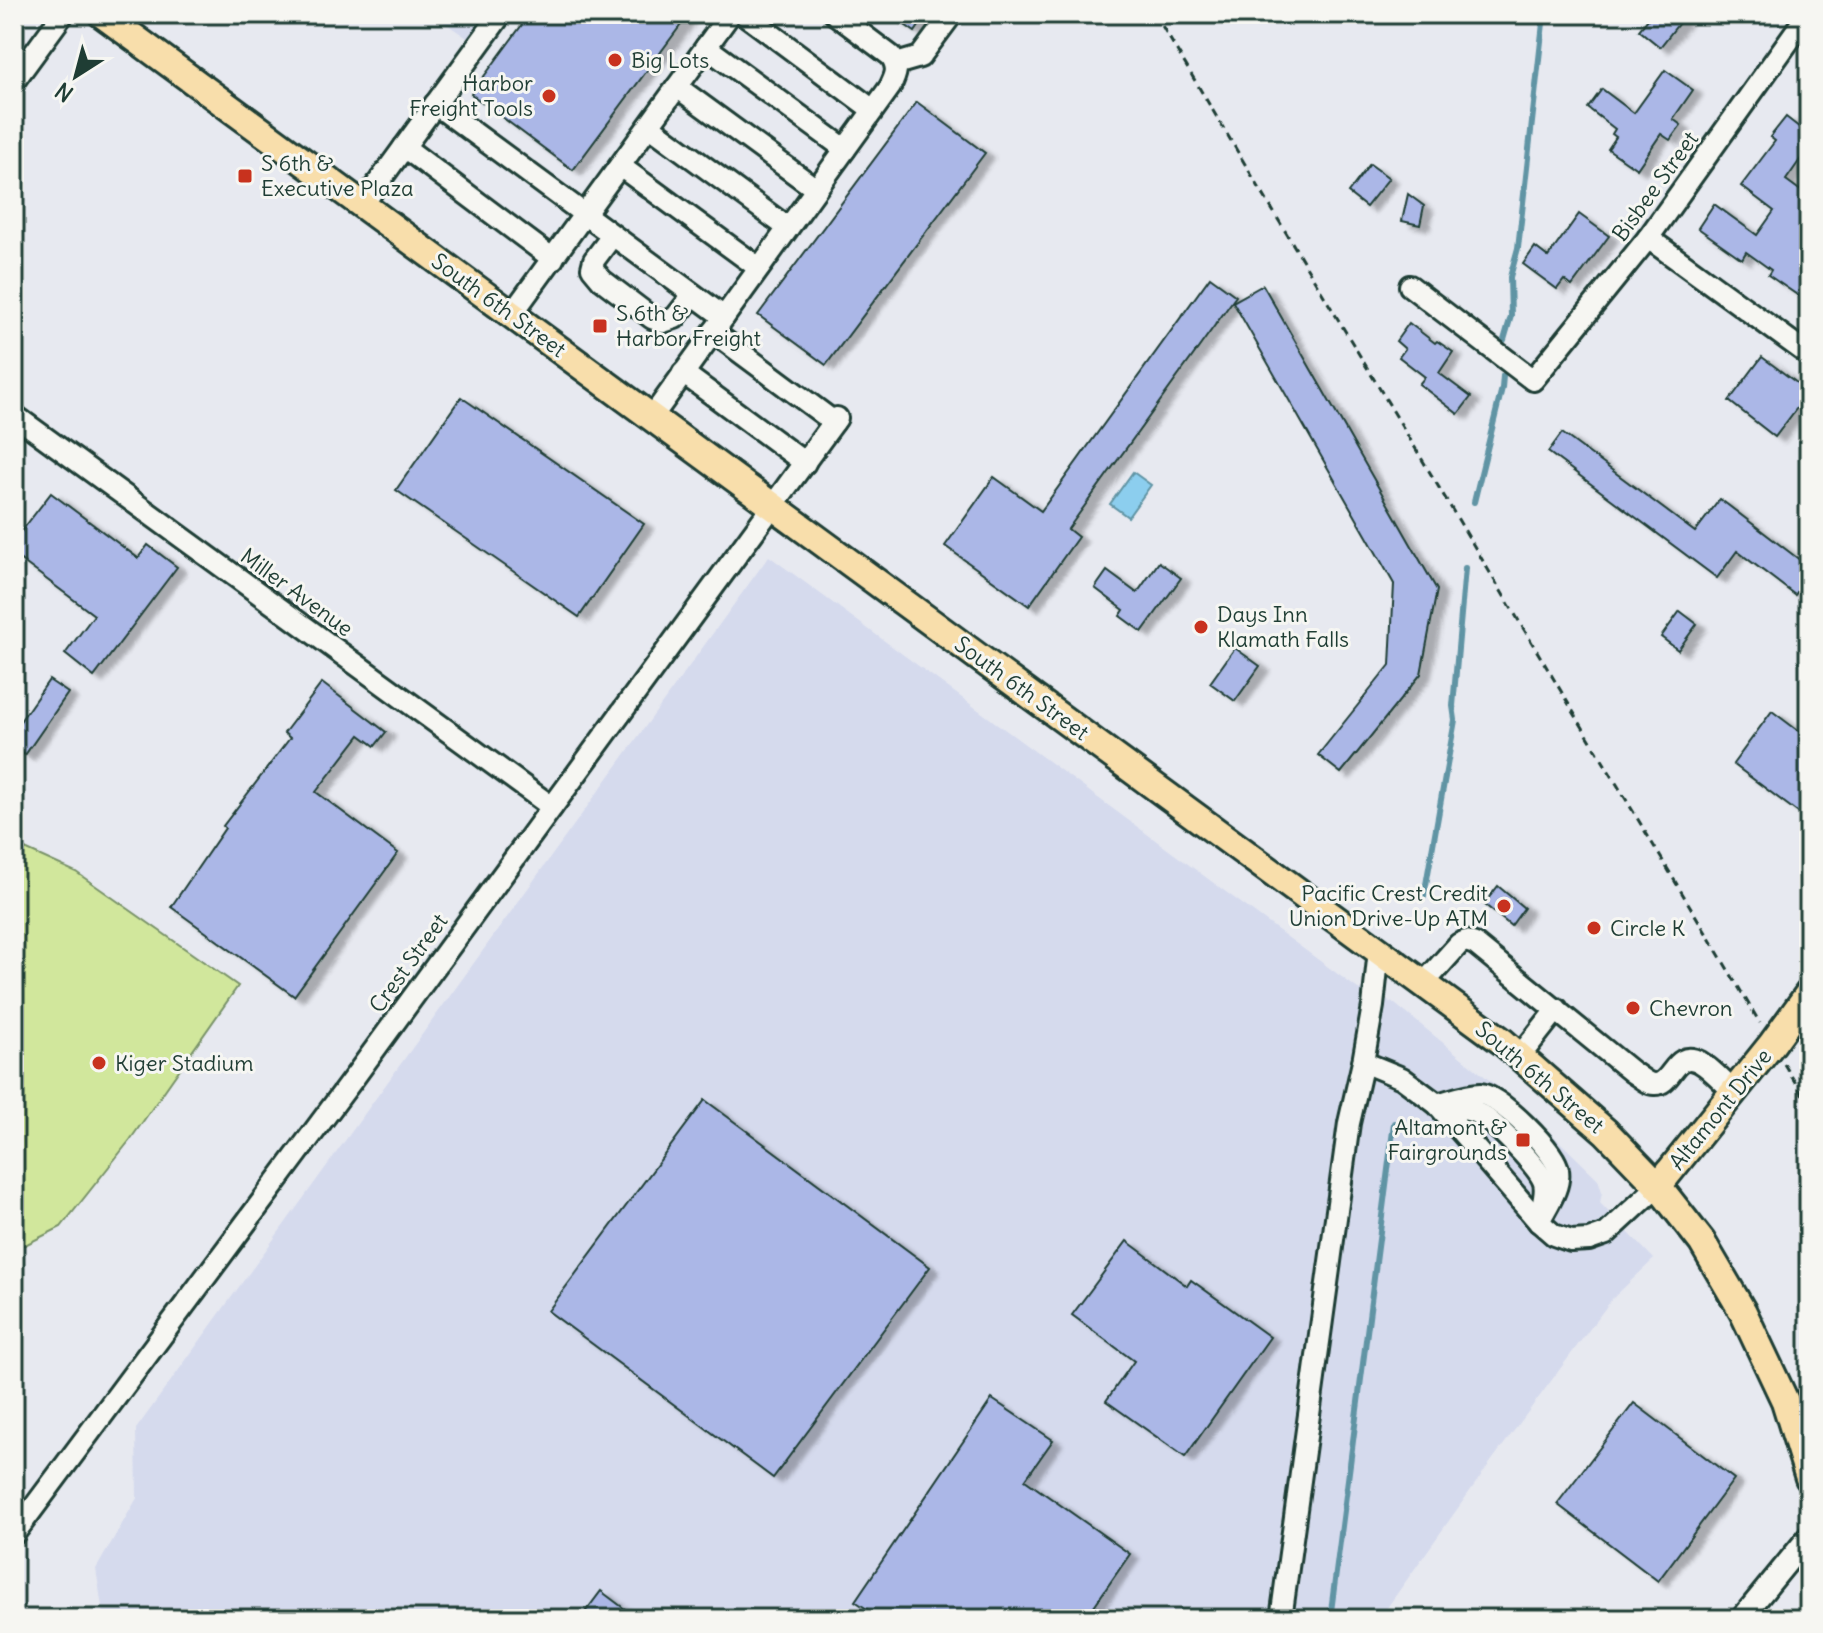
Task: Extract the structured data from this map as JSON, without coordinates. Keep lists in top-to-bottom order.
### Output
{
  "streets": {
    "main road": ["South 6th Street", "Altamont Drive"],
    "street": ["Bisbee Street", "Miller Avenue", "Crest Street"]
  },
  "crossings": [
    ["South 6th Street", "Crest Street"],
    ["South 6th Street", "Altamont Drive"],
    ["Miller Avenue", "Crest Street"]
  ],
  "places": {
    "other": [
      "Big Lots",
      "Harbor Freight Tools",
      "Days Inn Klamath Falls",
      "Pacific Crest Credit Union Drive-Up ATM",
      "Circle K",
      "Chevron",
      "Kiger Stadium"
    ],
    "transit": ["S 6th & Executive Plaza", "S 6th & Harbor Freight", "Altamont & Fairgrounds"]
  },
  "north": "bottom left"
}
